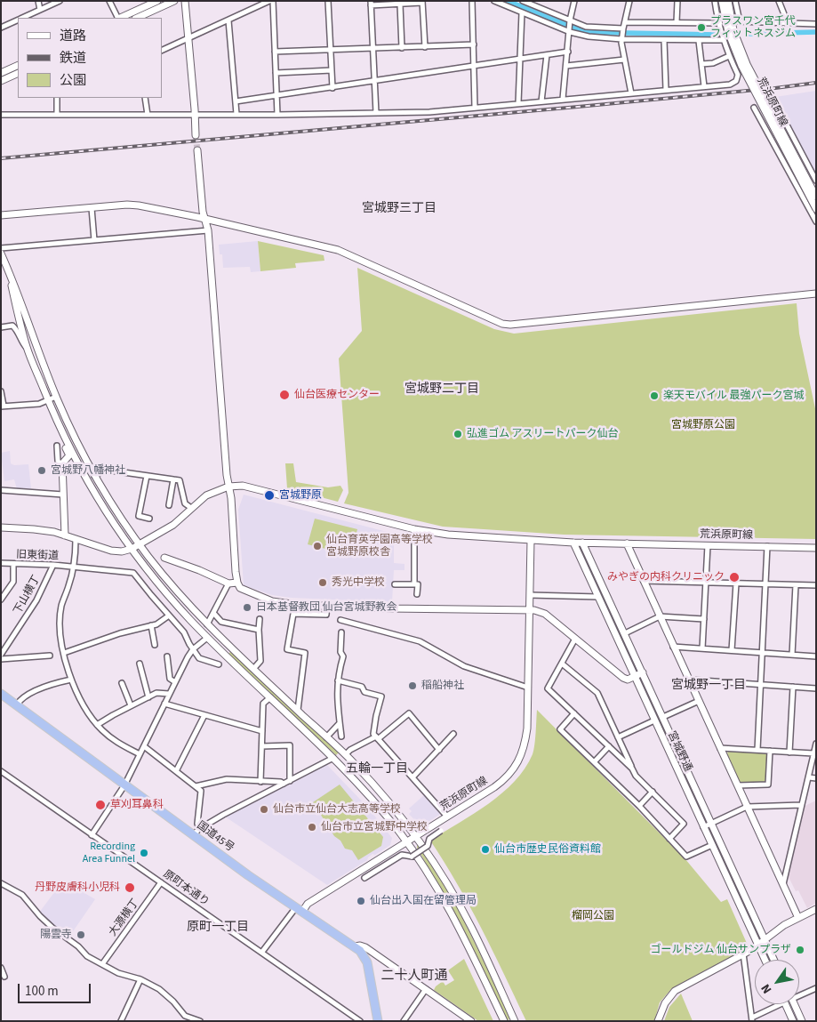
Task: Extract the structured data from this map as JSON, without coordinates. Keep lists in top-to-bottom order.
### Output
{
  "streets": {
    "highway": ["国道45号"],
    "street": [
      "荒浜原町線",
      "旧東街道",
      "下山横丁",
      "宮城野通",
      "原町本通り",
      "大源横丁"
    ]
  },
  "crossings": [
    ["荒浜原町線", "宮城野通"],
    ["荒浜原町線", "国道45号"],
    ["旧東街道", "下山横丁"],
    ["原町本通り", "大源横丁"]
  ],
  "districts": [
    "宮城野三丁目",
    "宮城野二丁目",
    "宮城野一丁目",
    "五輪一丁目",
    "原町一丁目",
    "二十人町通"
  ],
  "parks": ["宮城野原公園", "榴岡公園"],
  "places": [
    "プラスワン宮千代 フィットネスジム",
    "仙台医療センター",
    "楽天モバイル 最強パーク宮城",
    "弘進ゴム アスリートパーク仙台",
    "宮城野八幡神社",
    "宮城野原",
    "仙台育英学園高等学校 宮城野原校舎",
    "みやぎの内科クリニック",
    "秀光中学校",
    "日本基督教団 仙台宮城野教会",
    "稲船神社",
    "草刈耳鼻科",
    "仙台市立仙台大志高等学校",
    "仙台市立宮城野中学校",
    "仙台市歴史民俗資料館",
    "Recording Area Funnel",
    "丹野皮膚科小児科",
    "仙台出入国在留管理局",
    "陽雲寺",
    "ゴールドジム 仙台サンプラザ"
  ],
  "legend": ["道路", "鉄道", "公園"],
  "scale_bar": "100 m",
  "north": "bottom left"
}
